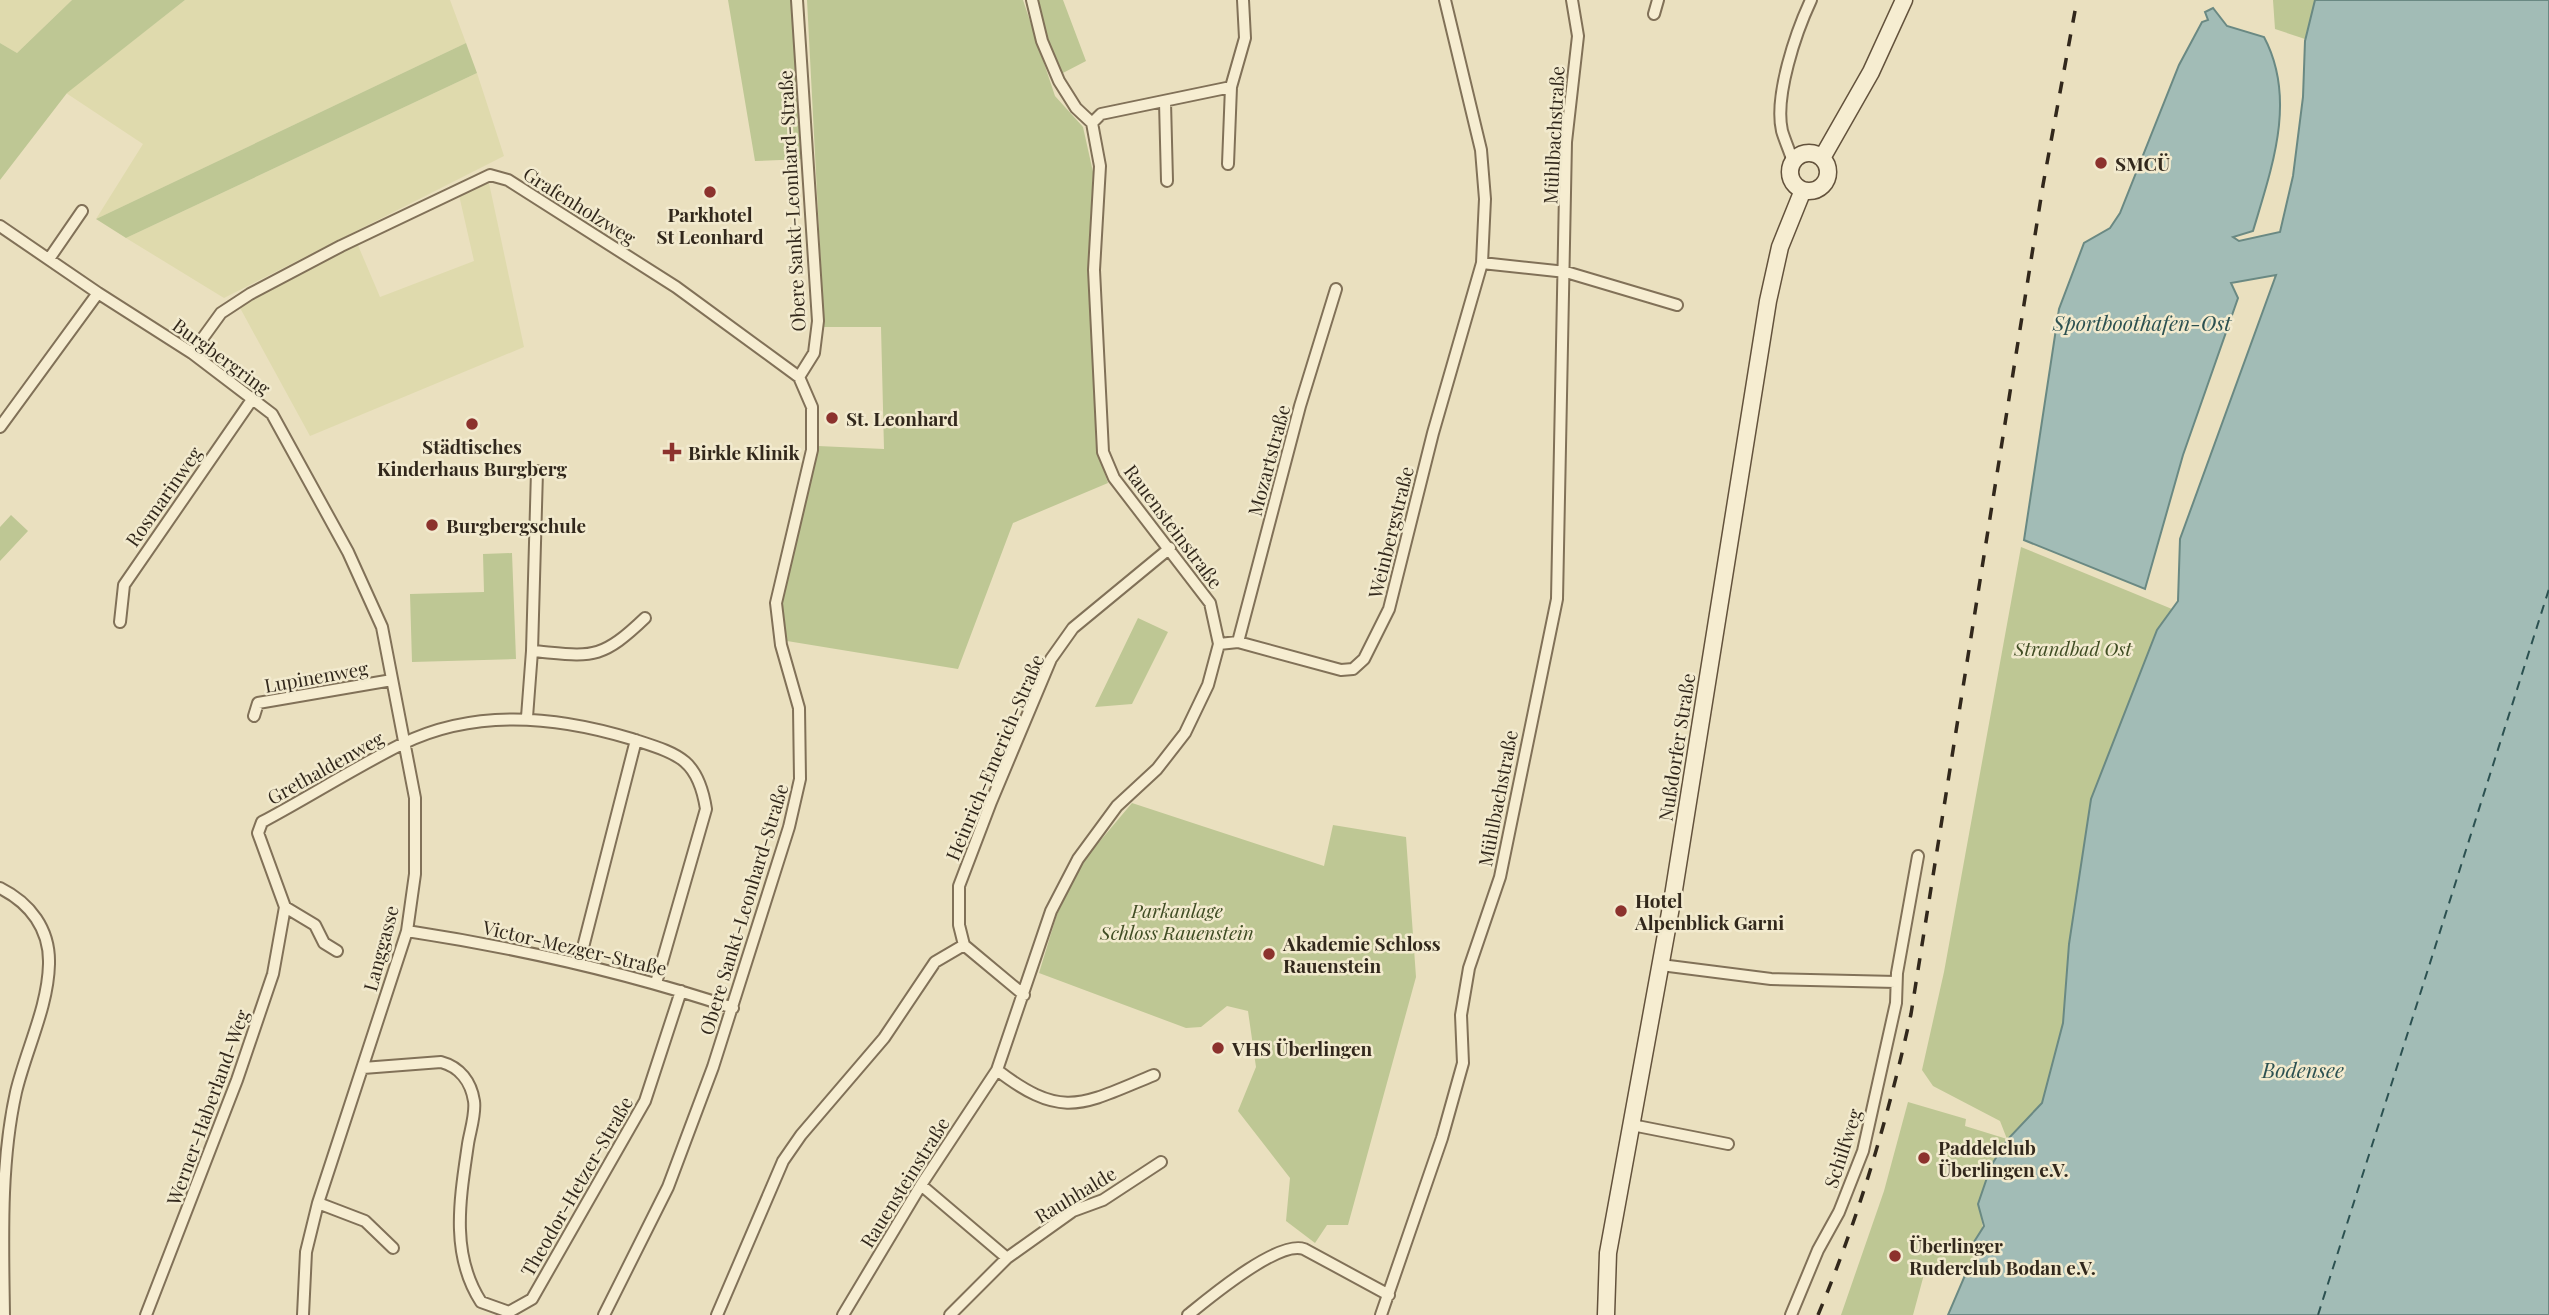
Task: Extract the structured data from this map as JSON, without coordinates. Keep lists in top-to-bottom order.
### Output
{
  "streets": {
    "street": [
      "Mühlbachstraße",
      "Obere Sankt-Leonhard-Straße",
      "Grafenholzweg",
      "Burgbergring",
      "Mozartstraße",
      "Rosmarinweg",
      "Rauensteinstraße",
      "Weinbergstraße",
      "Lupinenweg",
      "Nußdorfer Straße",
      "Heinrich-Emerich-Straße",
      "Grethaldenweg",
      "Victor-Mezger-Straße",
      "Langgasse",
      "Werner-Haberland-Weg",
      "Schilfweg",
      "Theodor-Hetzer-Straße",
      "Rauhhalde"
    ]
  },
  "crossings": [
    ["Obere Sankt-Leonhard-Straße", "Grafenholzweg"],
    ["Obere Sankt-Leonhard-Straße", "Victor-Mezger-Straße"],
    ["Grafenholzweg", "Burgbergring"],
    ["Burgbergring", "Rosmarinweg"],
    ["Burgbergring", "Langgasse"],
    ["Mozartstraße", "Weinbergstraße"],
    ["Rauensteinstraße", "Weinbergstraße"],
    ["Rauensteinstraße", "Heinrich-Emerich-Straße"],
    ["Lupinenweg", "Langgasse"],
    ["Grethaldenweg", "Victor-Mezger-Straße"],
    ["Grethaldenweg", "Langgasse"],
    ["Grethaldenweg", "Werner-Haberland-Weg"],
    ["Victor-Mezger-Straße", "Langgasse"],
    ["Victor-Mezger-Straße", "Theodor-Hetzer-Straße"],
    ["Langgasse", "Theodor-Hetzer-Straße"]
  ],
  "water": ["Sportboothafen-Ost", "Bodensee"],
  "parks": ["Strandbad Ost", "Parkanlage Schloss Rauenstein"],
  "places": {
    "other": [
      "SMCÜ",
      "Parkhotel St Leonhard",
      "St. Leonhard",
      "Städtisches Kinderhaus Burgberg",
      "Burgbergschule",
      "Hotel Alpenblick Garni",
      "Akademie Schloss Rauenstein",
      "VHS Überlingen",
      "Paddelclub Überlingen e.V.",
      "Überlinger Ruderclub Bodan e.V."
    ],
    "health": ["Birkle Klinik"]
  }
}
